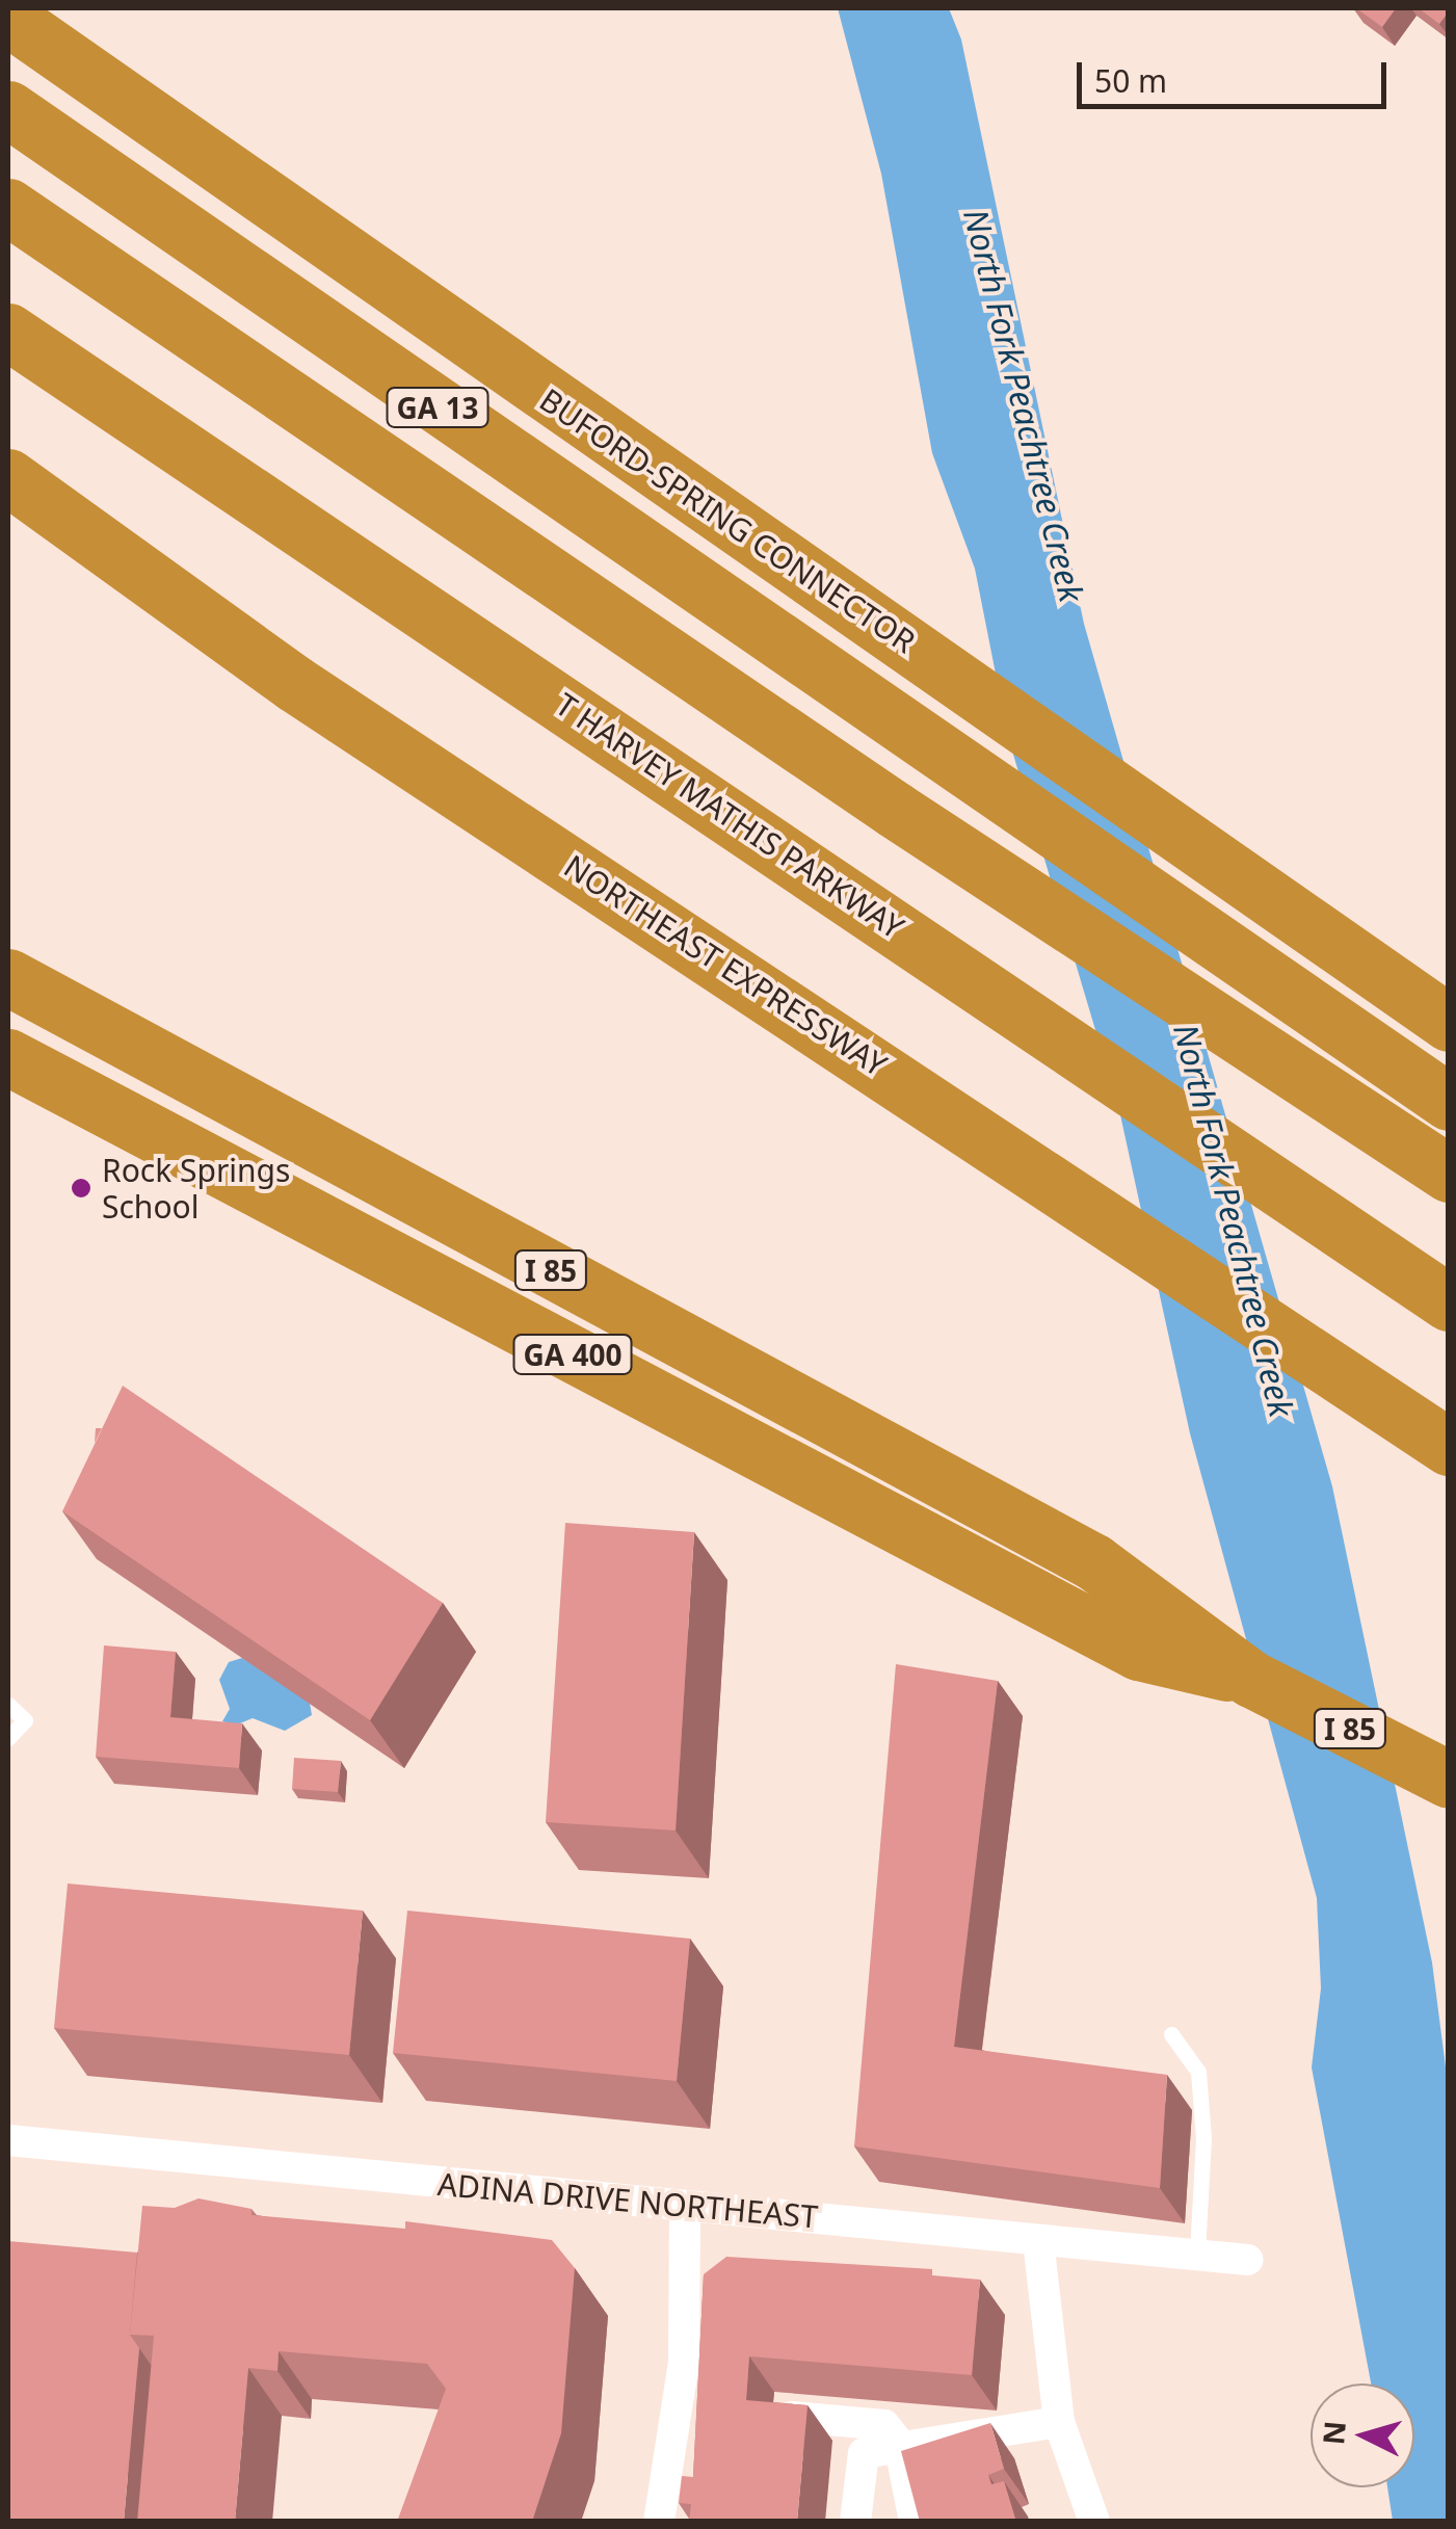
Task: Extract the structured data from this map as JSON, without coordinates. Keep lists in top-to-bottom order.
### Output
{
  "streets": {
    "highway": [
      "GA 13",
      "BUFORD-SPRING CONNECTOR",
      "T HARVEY MATHIS PARKWAY",
      "NORTHEAST EXPRESSWAY",
      "I 85",
      "GA 400"
    ],
    "street": ["ADINA DRIVE NORTHEAST"]
  },
  "crossings": [
    ["I 85", "GA 400"]
  ],
  "water": ["North Fork Peachtree Creek"],
  "places": ["Rock Springs School"],
  "scale_bar": "50 m",
  "north": "left"
}
